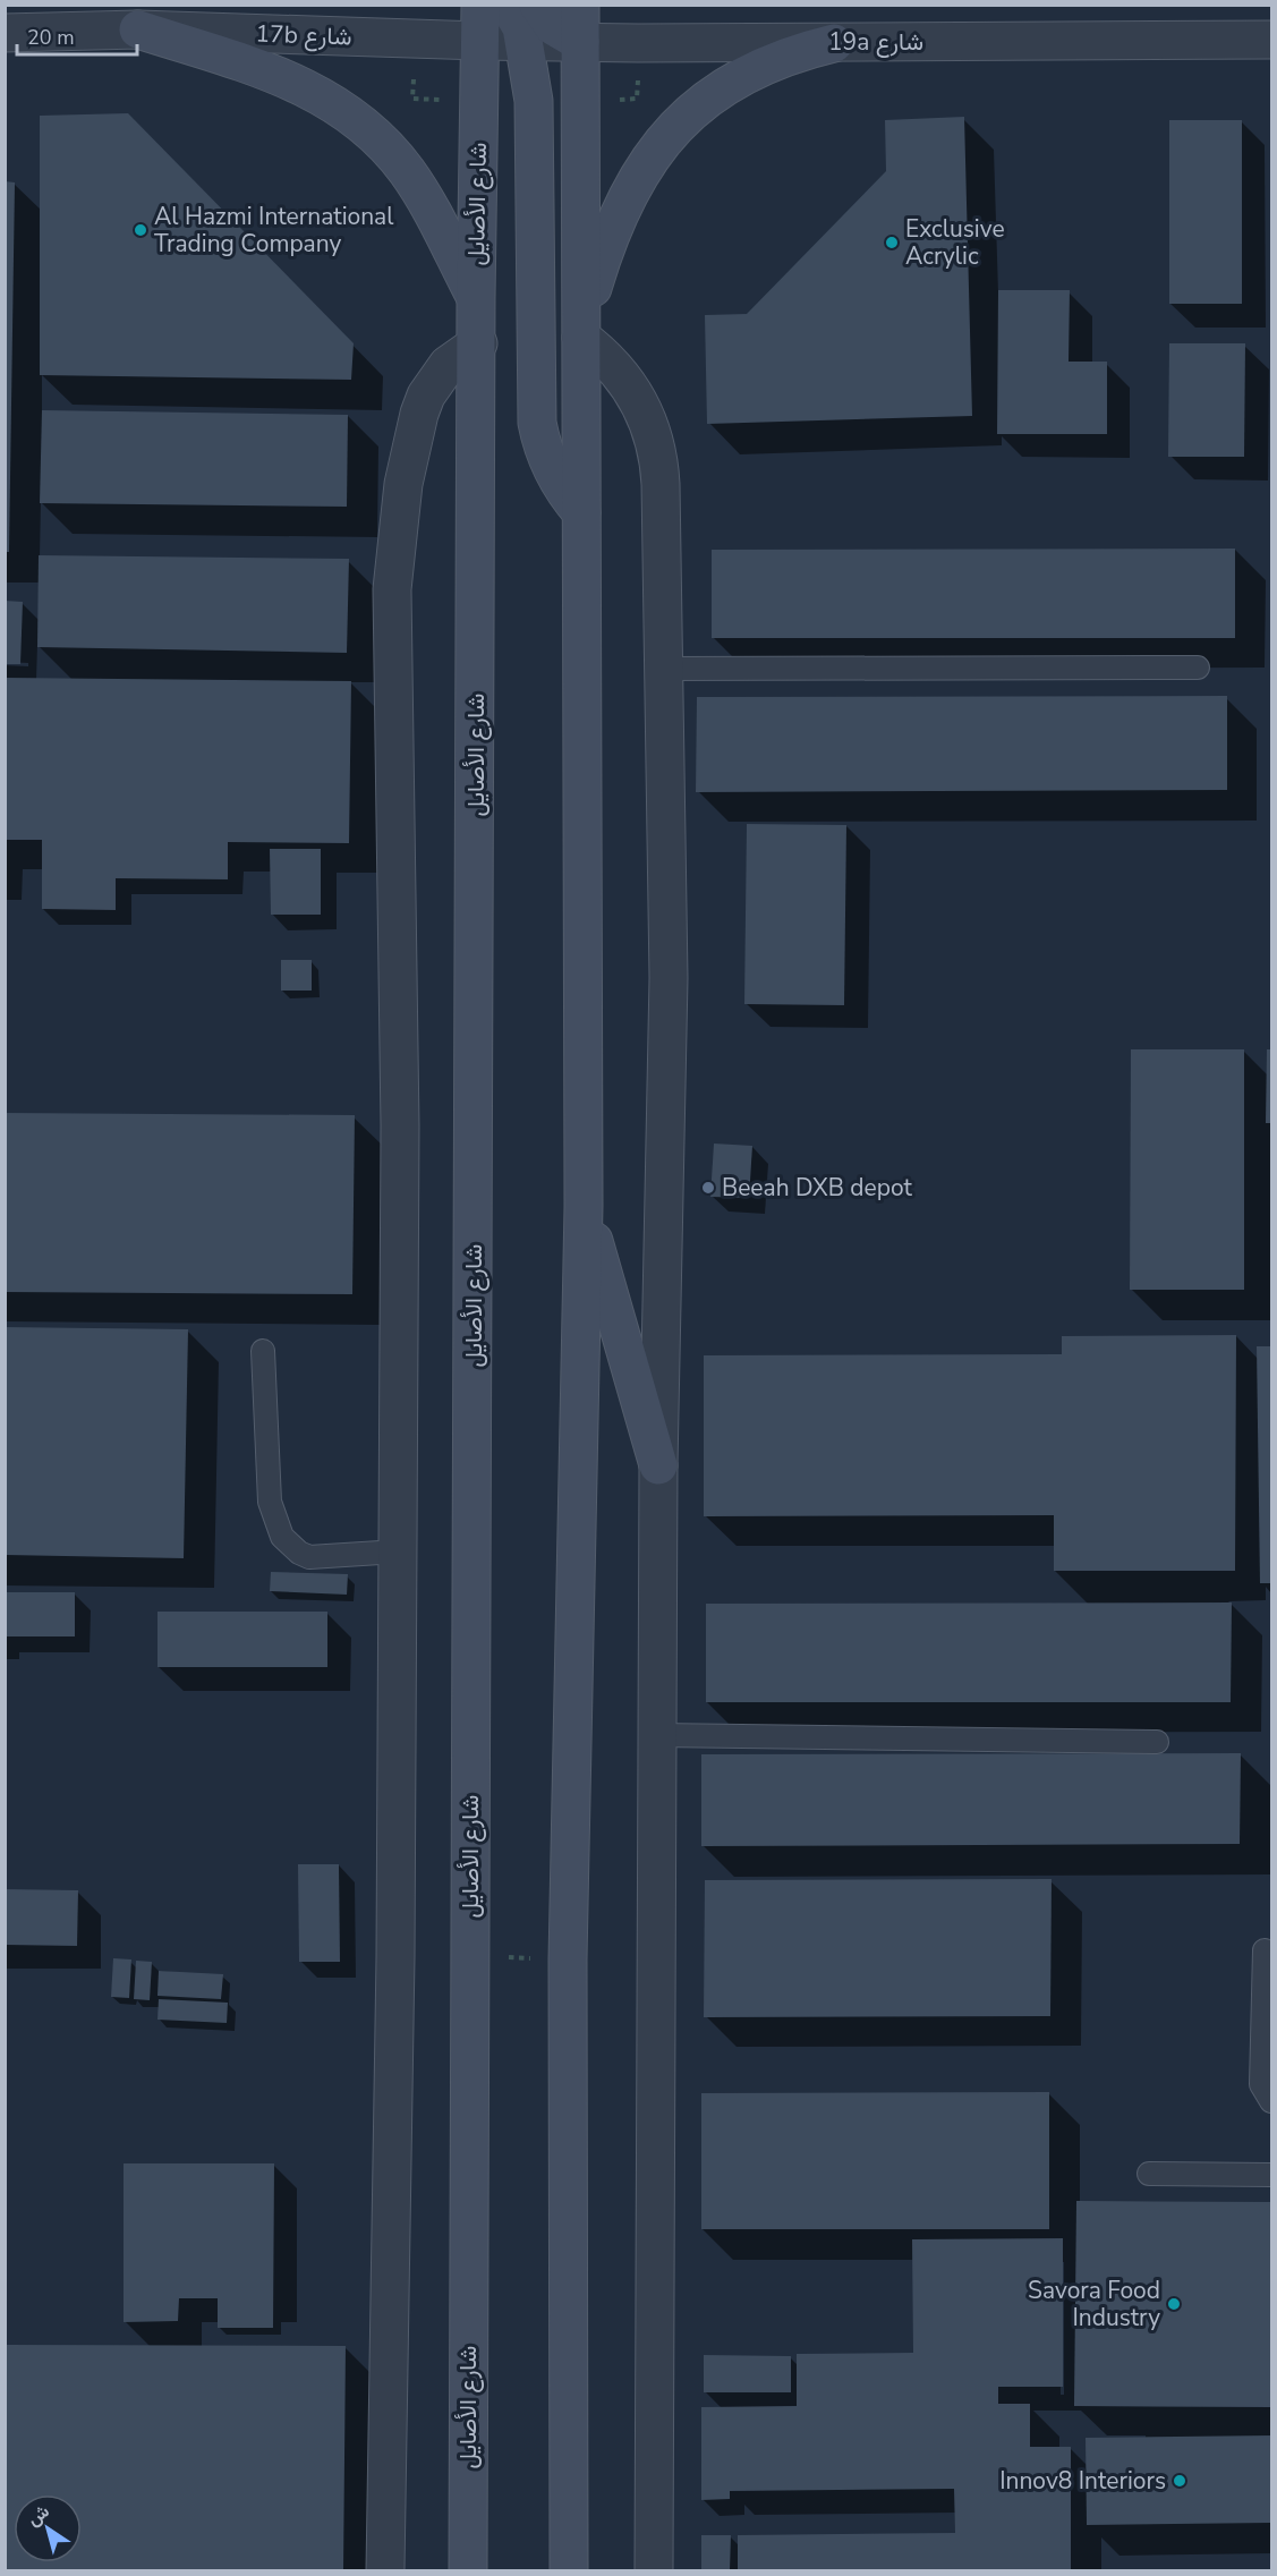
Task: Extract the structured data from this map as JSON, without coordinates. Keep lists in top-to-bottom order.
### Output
{
  "streets": {
    "main road": ["شارع الأصايل"],
    "street": ["17b شارع", "19a شارع"]
  },
  "crossings": [
    ["17b شارع", "19a شارع"],
    ["17b شارع", "شارع الأصايل"],
    ["19a شارع", "شارع الأصايل"]
  ],
  "places": [
    "Al Hazmi International Trading Company",
    "Exclusive Acrylic",
    "Beeah DXB depot",
    "Savora Food Industry",
    "Innov8 Interiors"
  ],
  "scale_bar": "20 m",
  "north": "top left"
}
